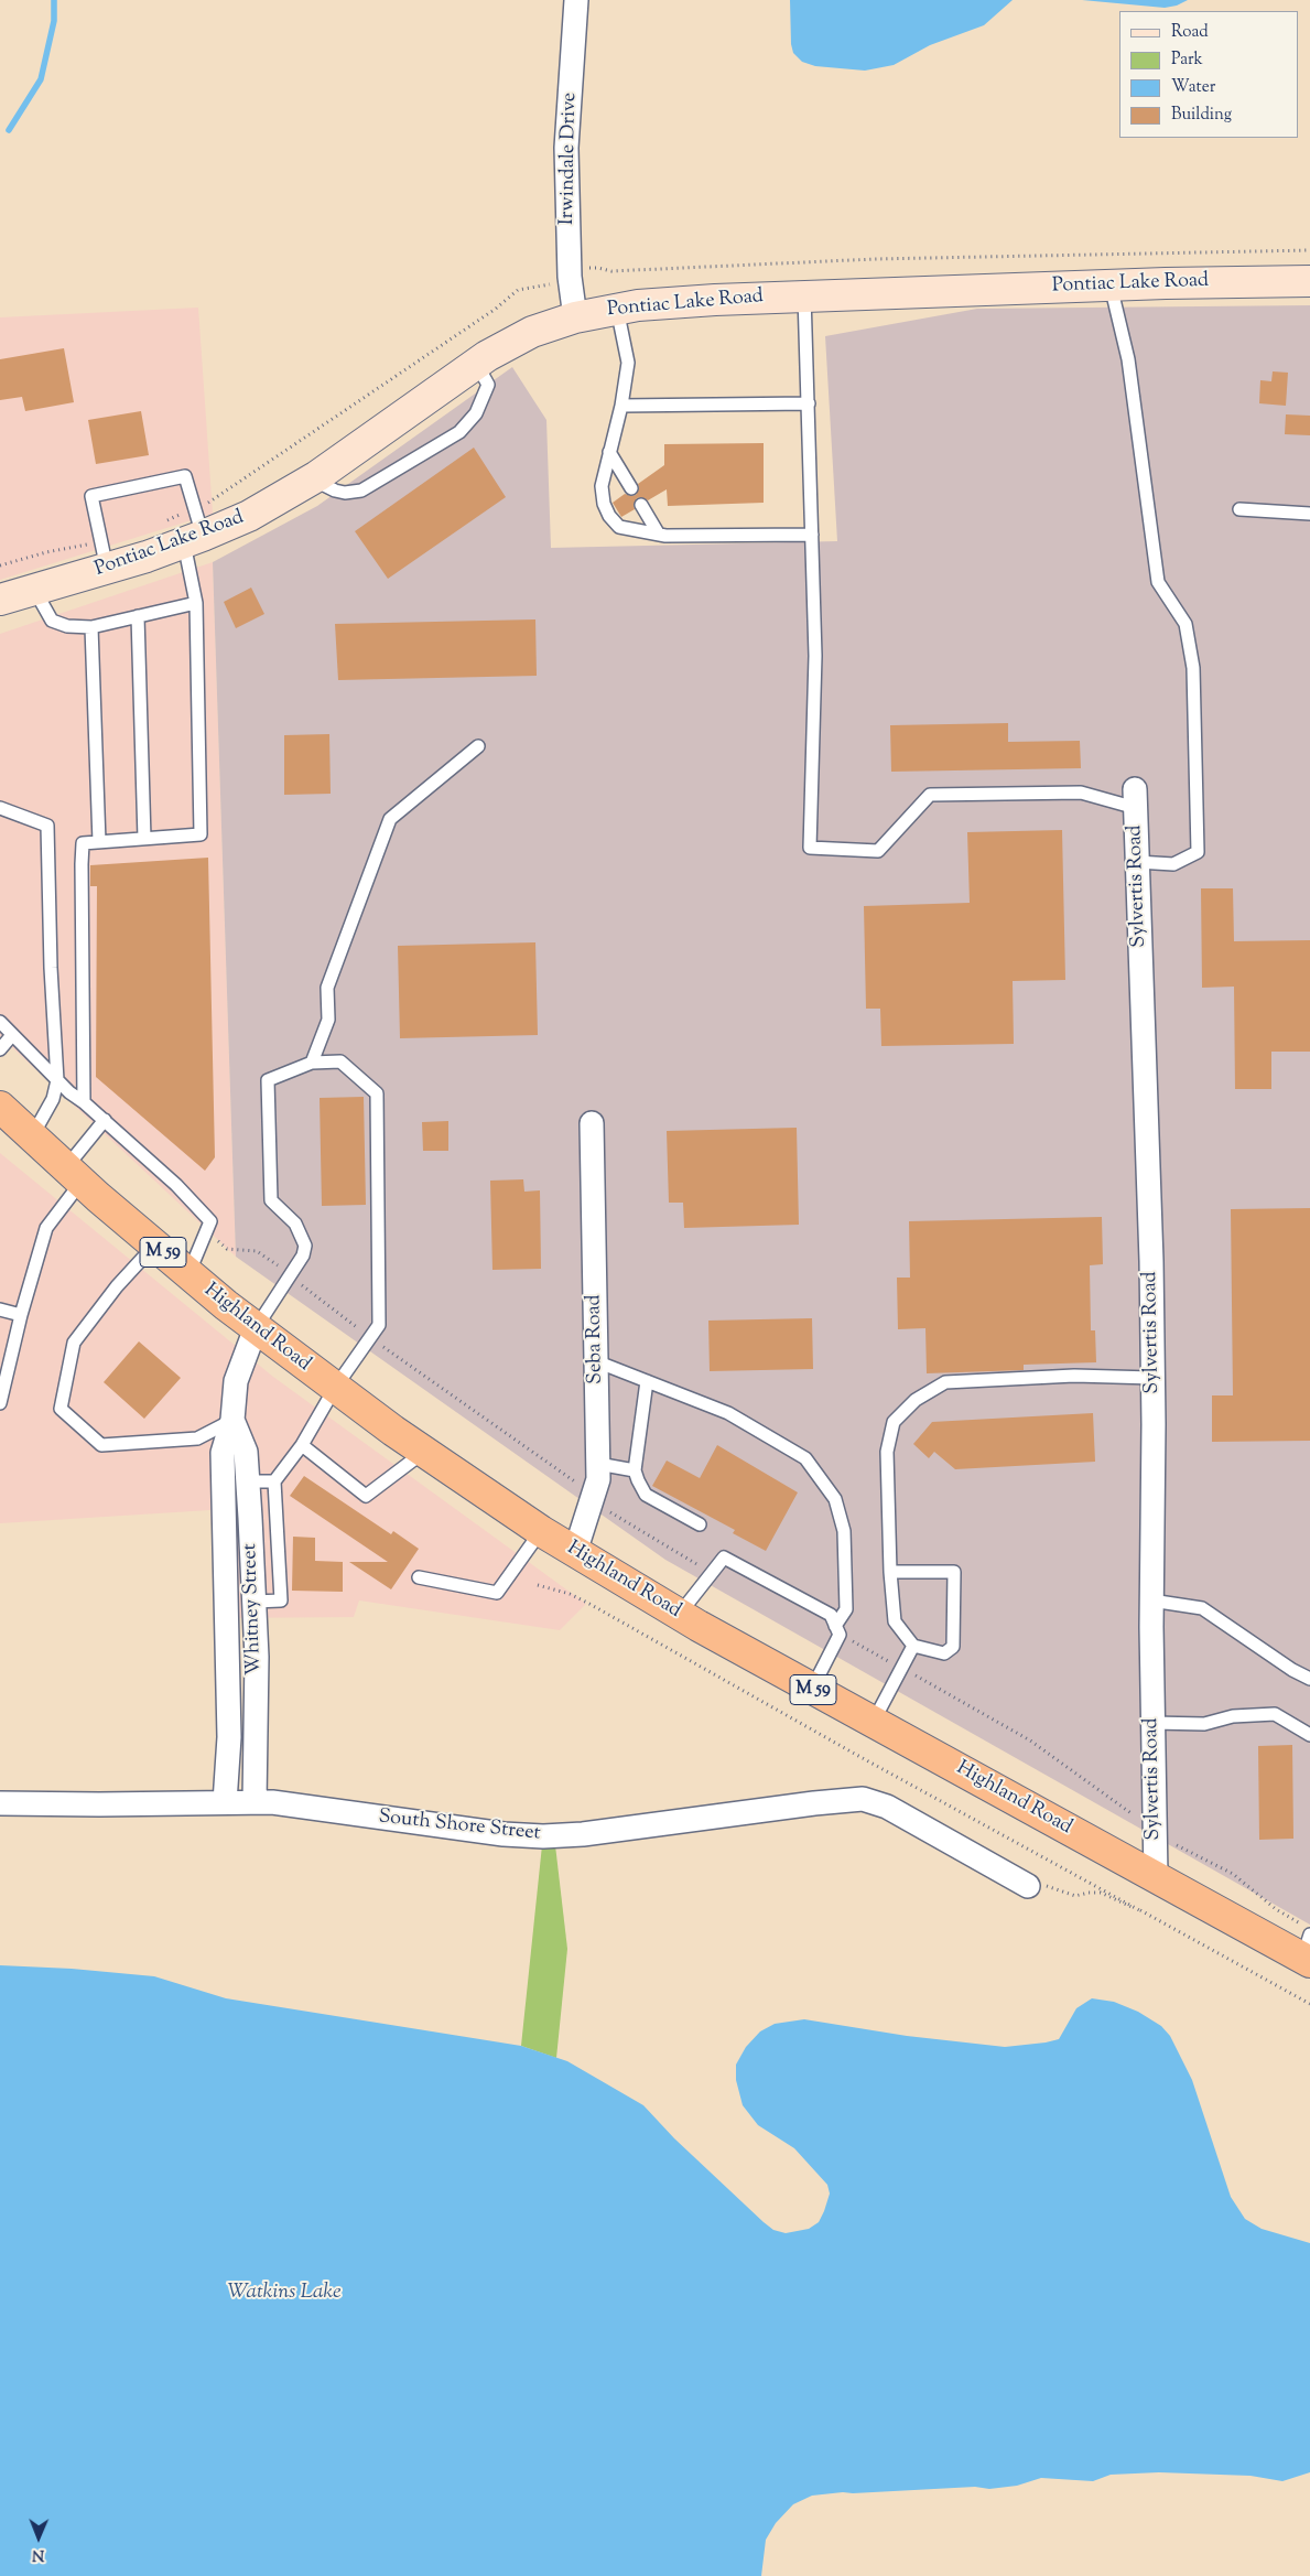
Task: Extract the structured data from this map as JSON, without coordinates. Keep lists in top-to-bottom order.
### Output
{
  "streets": {
    "highway": ["M 59", "Highland Road"],
    "street": [
      "Irwindale Drive",
      "Pontiac Lake Road",
      "Sylvertis Road",
      "Seba Road",
      "Whitney Street",
      "South Shore Street"
    ]
  },
  "crossings": [
    ["Irwindale Drive", "Pontiac Lake Road"],
    ["Sylvertis Road", "Highland Road"],
    ["Highland Road", "Seba Road"],
    ["Highland Road", "Whitney Street"],
    ["Whitney Street", "South Shore Street"]
  ],
  "water": ["Watkins Lake"],
  "legend": [
    "Road",
    "Park",
    "Water",
    "Building"
  ],
  "north": "bottom"
}
